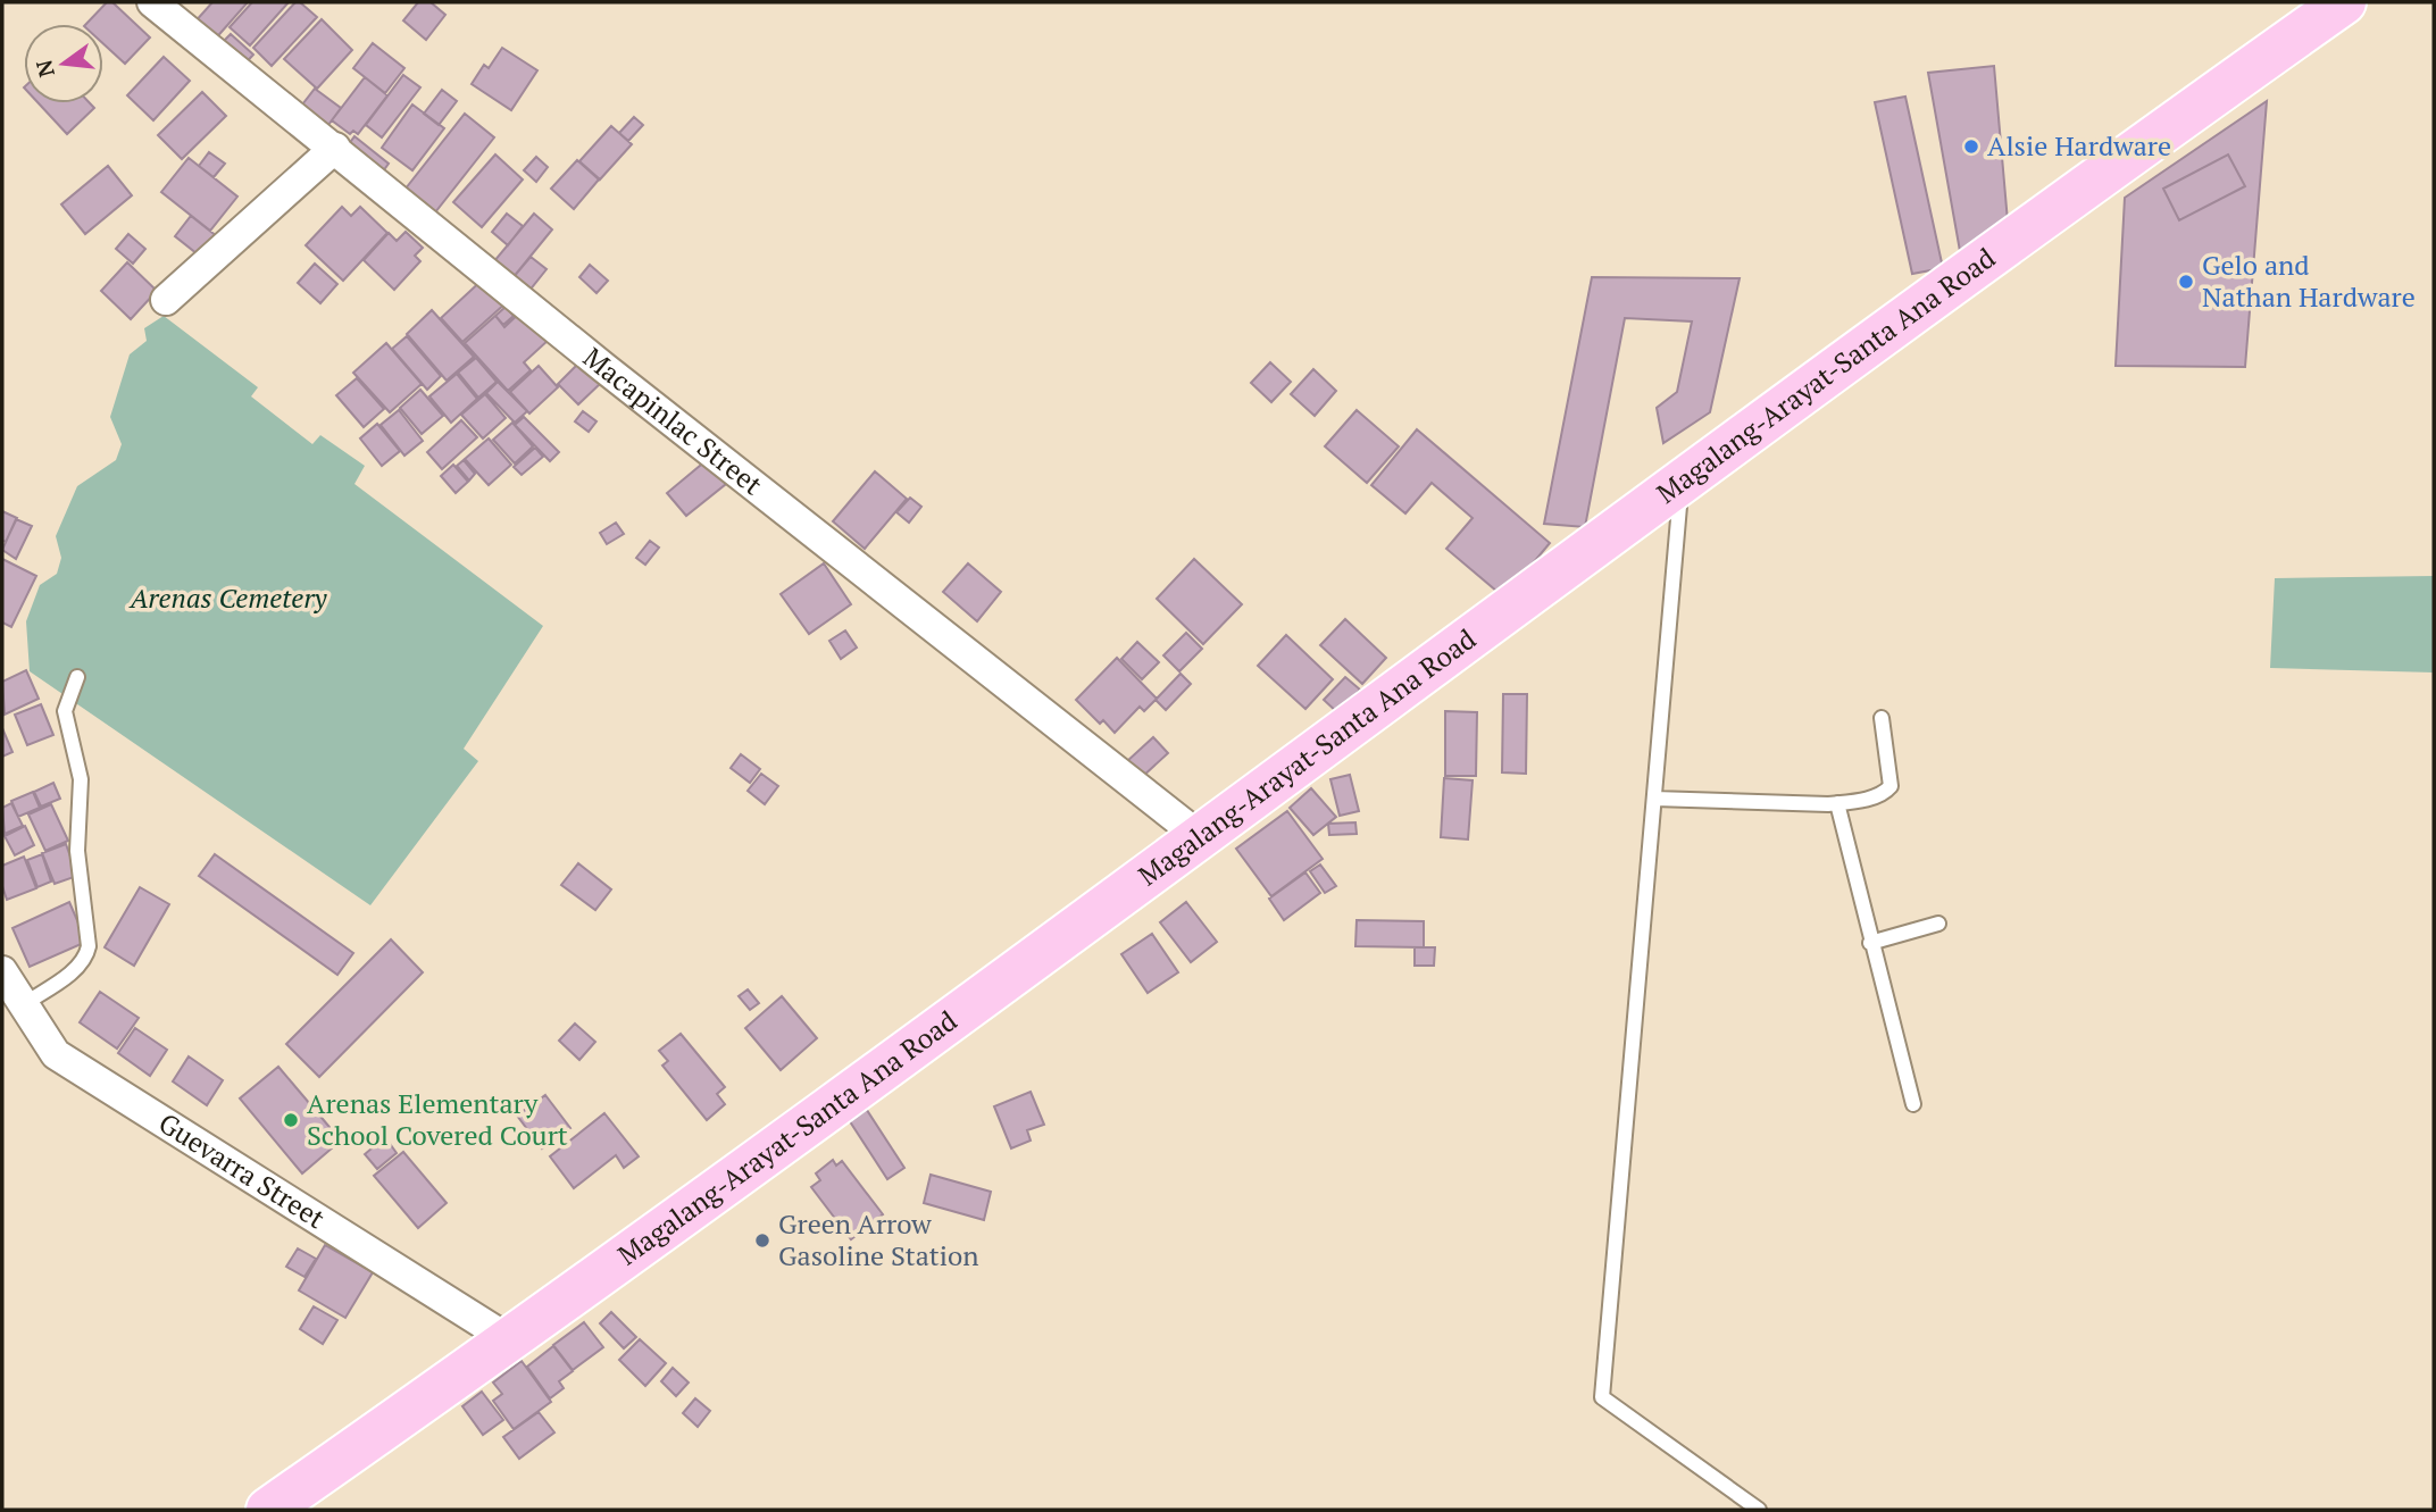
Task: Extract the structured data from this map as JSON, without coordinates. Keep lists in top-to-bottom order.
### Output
{
  "streets": {
    "main road": ["Magalang-Arayat-Santa Ana Road"],
    "street": ["Macapinlac Street", "Guevarra Street"]
  },
  "crossings": [
    ["Magalang-Arayat-Santa Ana Road", "Macapinlac Street"],
    ["Magalang-Arayat-Santa Ana Road", "Guevarra Street"]
  ],
  "parks": ["Arenas Cemetery"],
  "places": [
    "Alsie Hardware",
    "Gelo and Nathan Hardware",
    "Arenas Elementary School Covered Court",
    "Green Arrow Gasoline Station"
  ],
  "north": "left"
}
